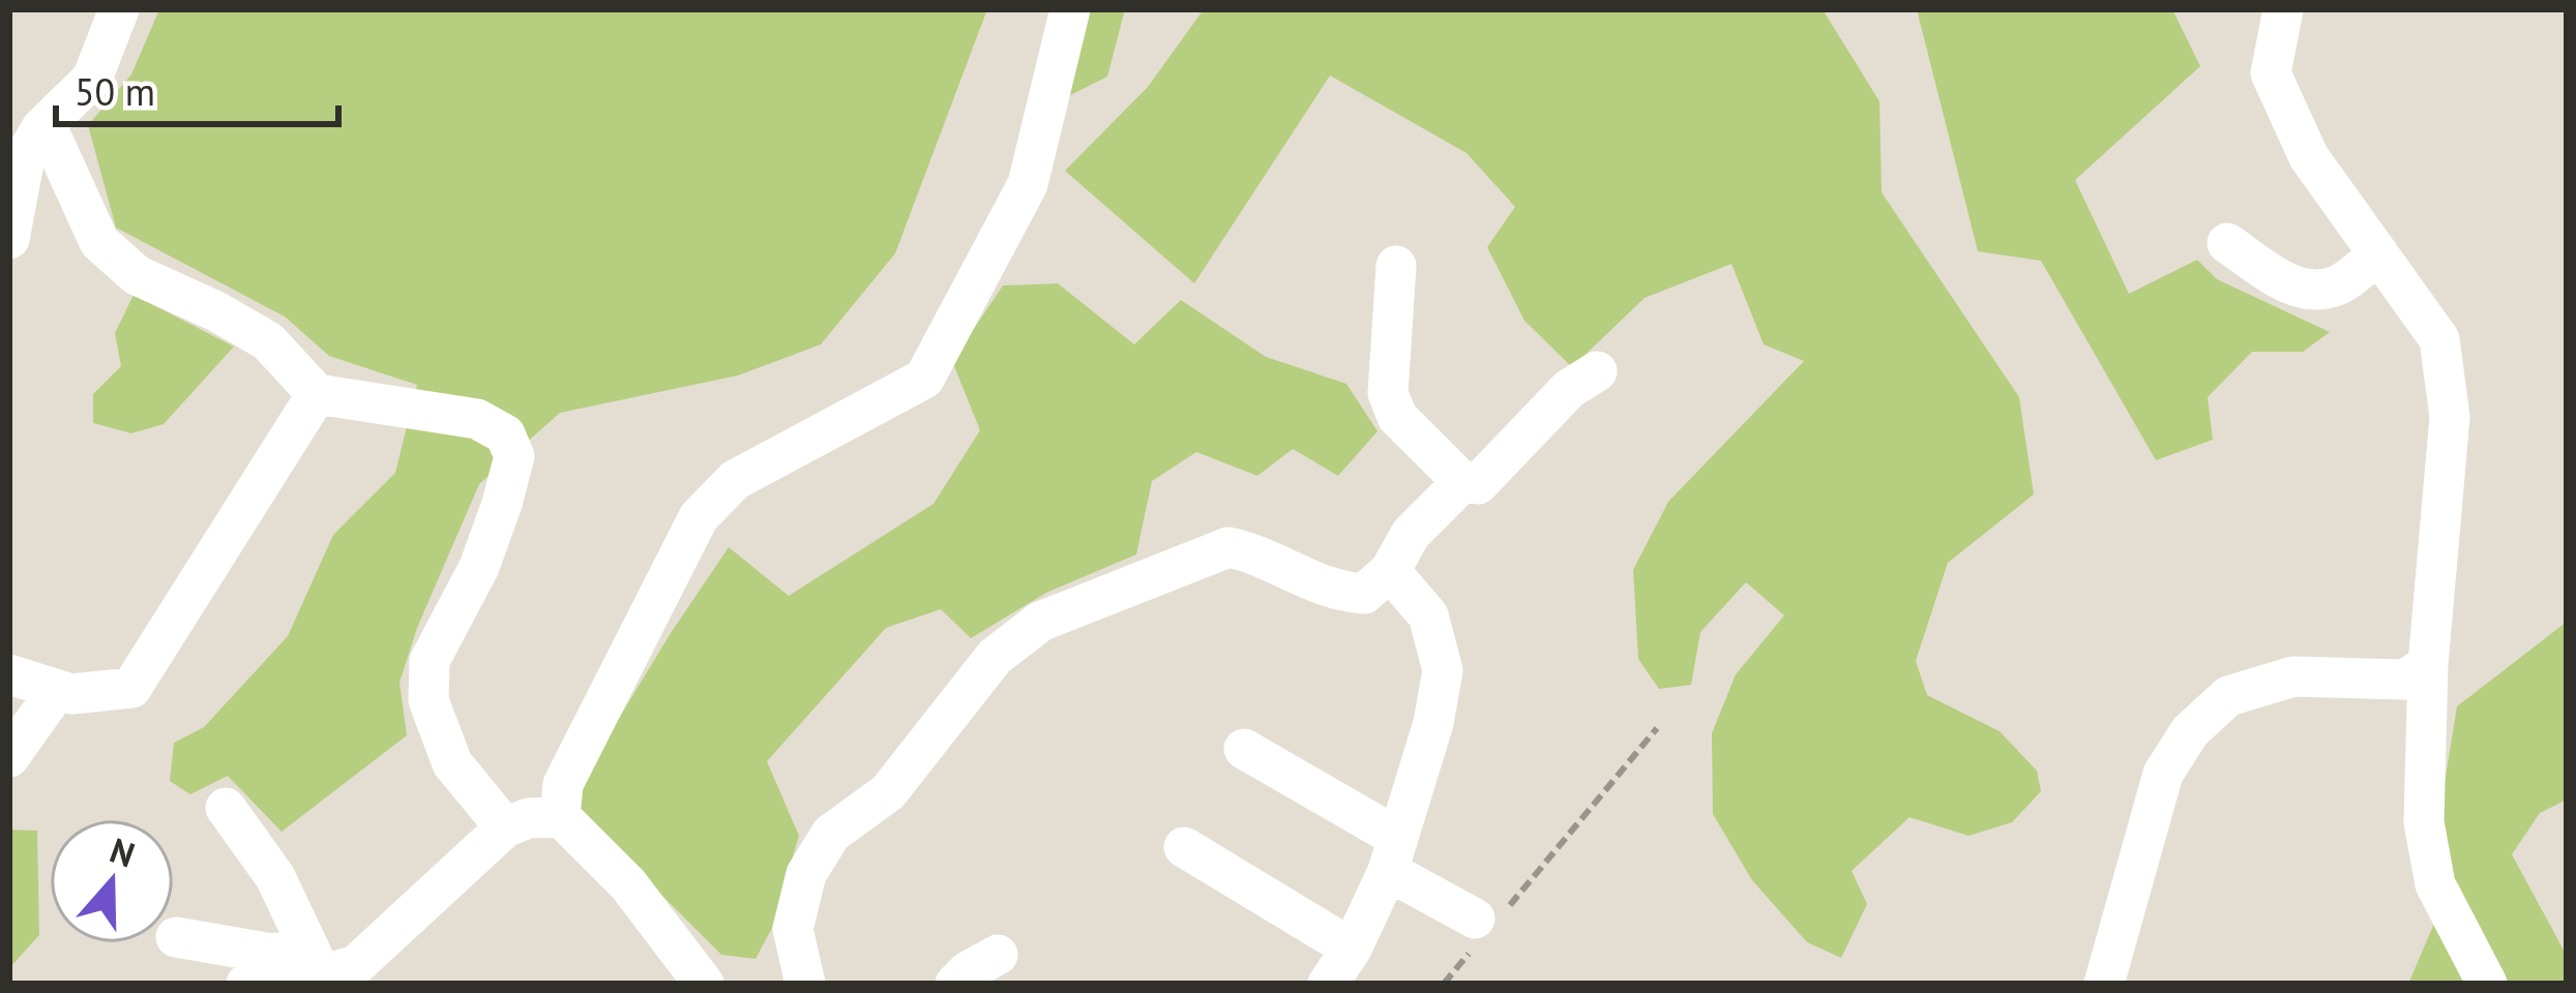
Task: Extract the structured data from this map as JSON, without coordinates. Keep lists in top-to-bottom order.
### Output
{
  "scale_bar": "50 m",
  "north": "top"
}
